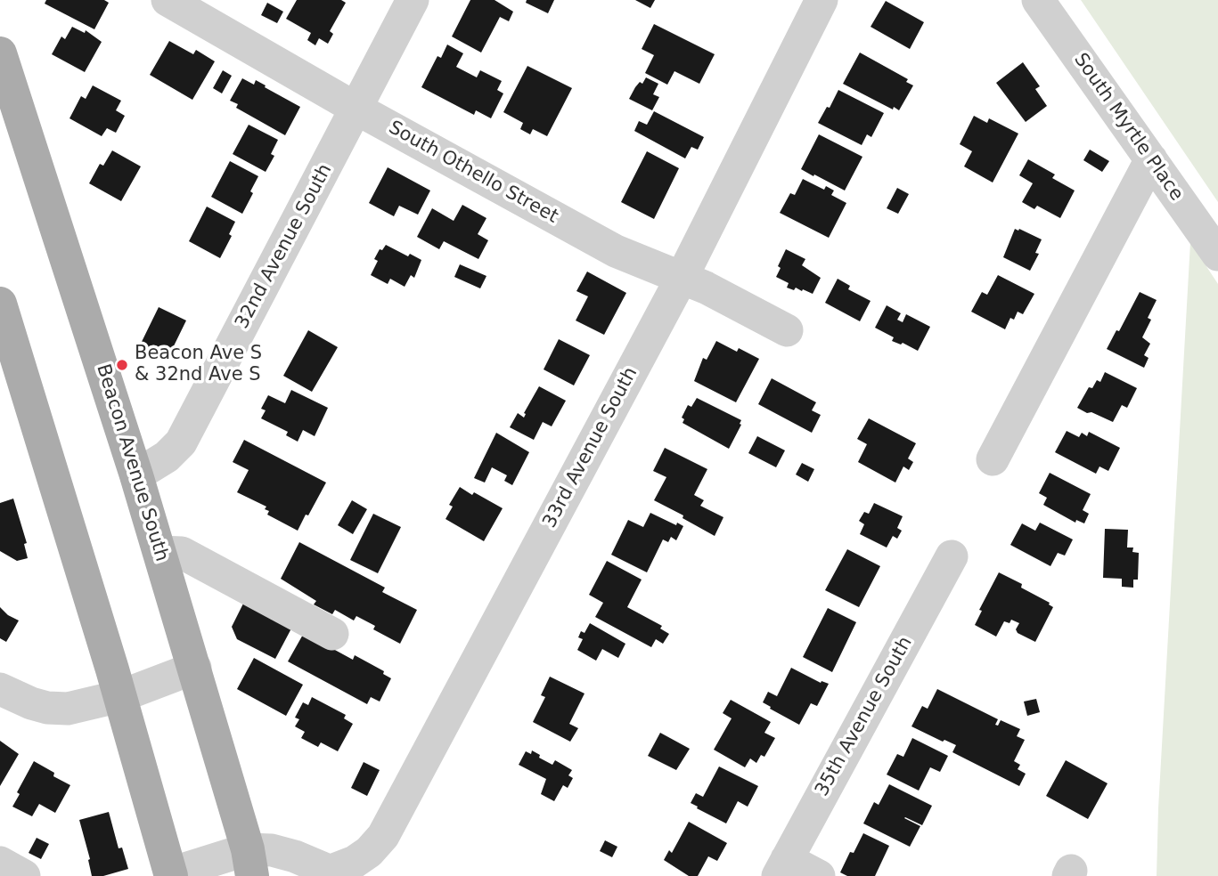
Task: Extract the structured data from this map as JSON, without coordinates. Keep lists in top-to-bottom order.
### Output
{
  "streets": {
    "main road": ["Beacon Avenue South"],
    "street": [
      "South Myrtle Place",
      "South Othello Street",
      "32nd Avenue South",
      "33rd Avenue South",
      "35th Avenue South"
    ]
  },
  "crossings": [
    ["South Othello Street", "32nd Avenue South"],
    ["South Othello Street", "33rd Avenue South"],
    ["32nd Avenue South", "Beacon Avenue South"]
  ],
  "places": ["Beacon Ave S & 32nd Ave S"]
}
